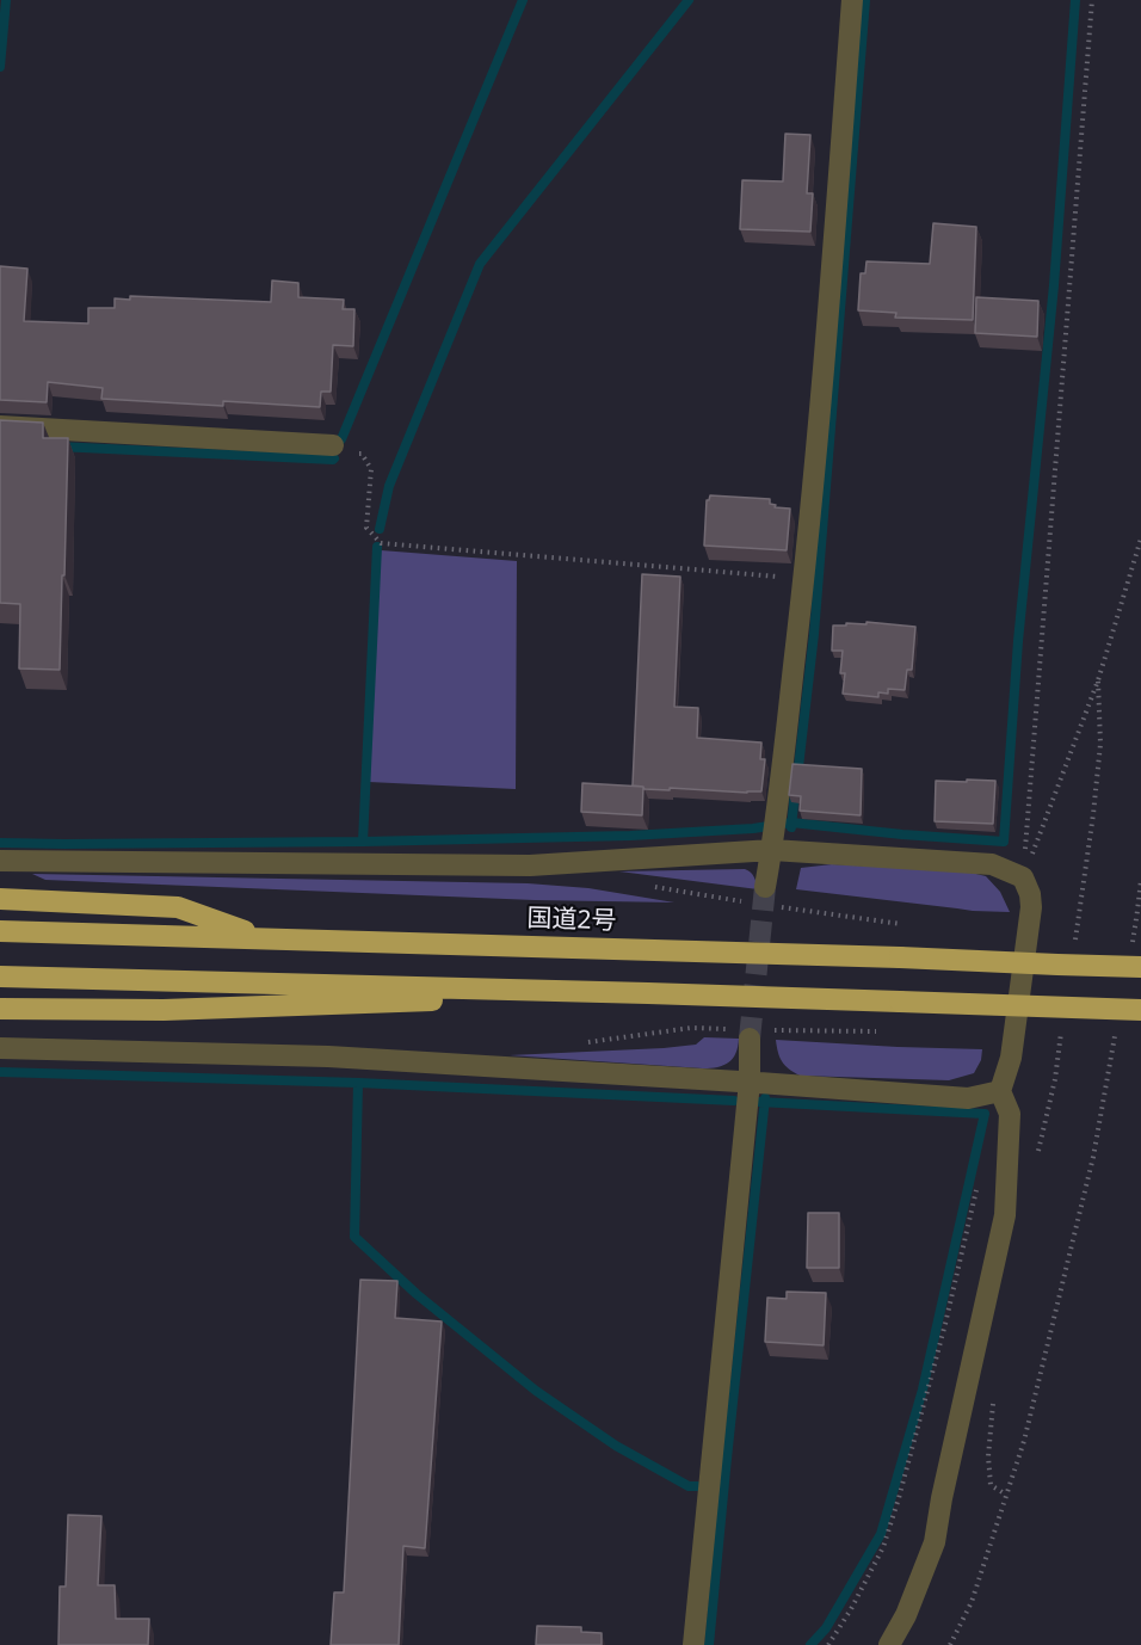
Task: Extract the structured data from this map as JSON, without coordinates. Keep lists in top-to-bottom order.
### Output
{
  "streets": {
    "highway": ["国道2号"]
  }
}
